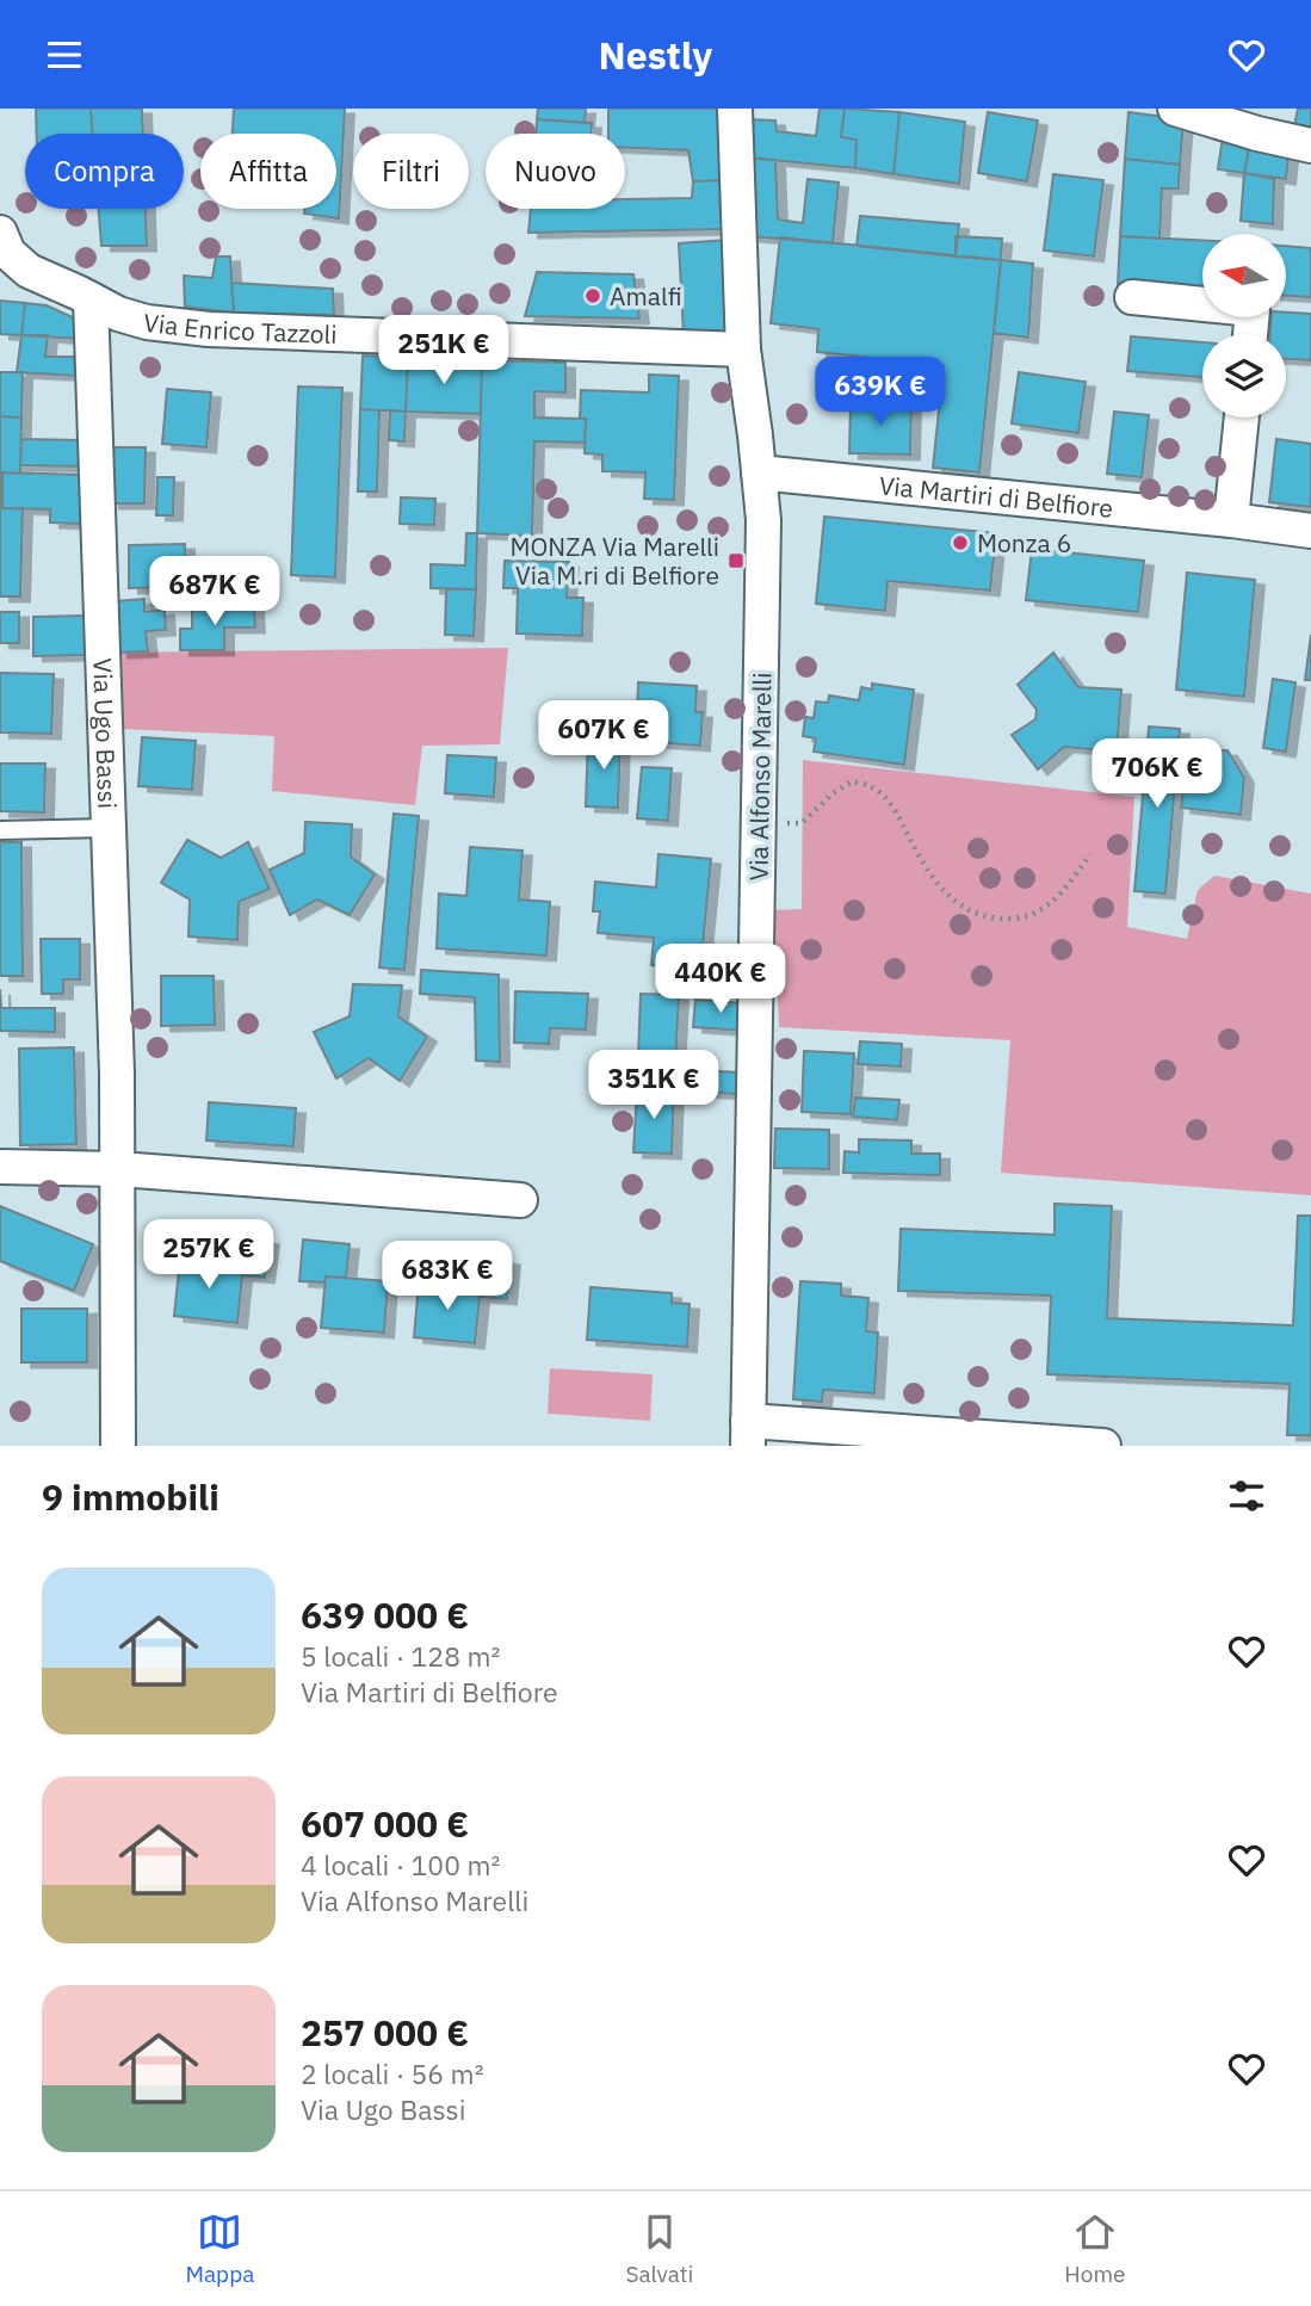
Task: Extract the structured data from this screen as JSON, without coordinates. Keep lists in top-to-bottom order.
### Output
{
  "streets": {
    "street": [
      "Via Enrico Tazzoli",
      "Via Martiri di Belfiore",
      "Via Ugo Bassi",
      "Via Alfonso Marelli"
    ]
  },
  "crossings": [
    ["Via Enrico Tazzoli", "Via Ugo Bassi"],
    ["Via Enrico Tazzoli", "Via Alfonso Marelli"],
    ["Via Martiri di Belfiore", "Via Alfonso Marelli"]
  ],
  "places": {
    "other": ["Amalfi", "Monza 6"],
    "transit": ["MONZA Via Marelli Via M.ri di Belfiore"]
  },
  "north": "left",
  "page": {
    "header": "Nestly",
    "chip": [
      "Compra",
      "Affitta",
      "Filtri",
      "Nuovo"
    ],
    "price": [
      "251K €",
      "639K €",
      "687K €",
      "607K €",
      "706K €",
      "440K €",
      "351K €",
      "257K €",
      "683K €"
    ],
    "heading": "9 immobili",
    "list": [
      {
        "name": "639 000 €",
        "note": "5 locali · 128 m² · Via Martiri di Belfiore"
      },
      {
        "name": "607 000 €",
        "note": "4 locali · 100 m² · Via Alfonso Marelli"
      },
      {
        "name": "257 000 €",
        "note": "2 locali · 56 m² · Via Ugo Bassi"
      }
    ],
    "tabs": ["Mappa", "Salvati", "Home"]
  }
}
